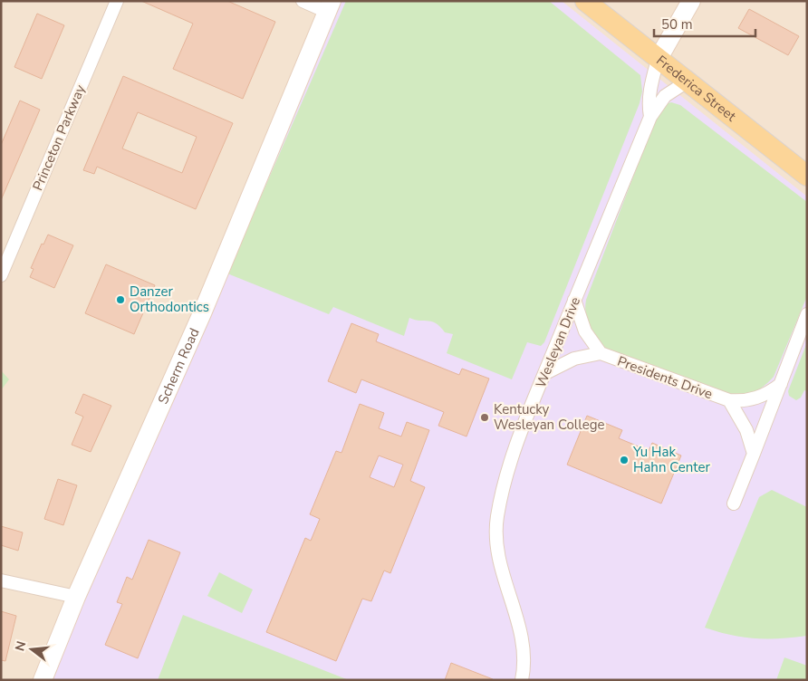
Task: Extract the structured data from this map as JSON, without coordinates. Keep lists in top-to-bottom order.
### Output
{
  "streets": {
    "main road": ["Frederica Street"],
    "street": [
      "Princeton Parkway",
      "Wesleyan Drive",
      "Scherm Road",
      "Presidents Drive"
    ]
  },
  "crossings": [
    ["Frederica Street", "Wesleyan Drive"],
    ["Wesleyan Drive", "Presidents Drive"]
  ],
  "places": ["Danzer Orthodontics", "Kentucky Wesleyan College", "Yu Hak Hahn Center"],
  "scale_bar": "50 m",
  "north": "left"
}
